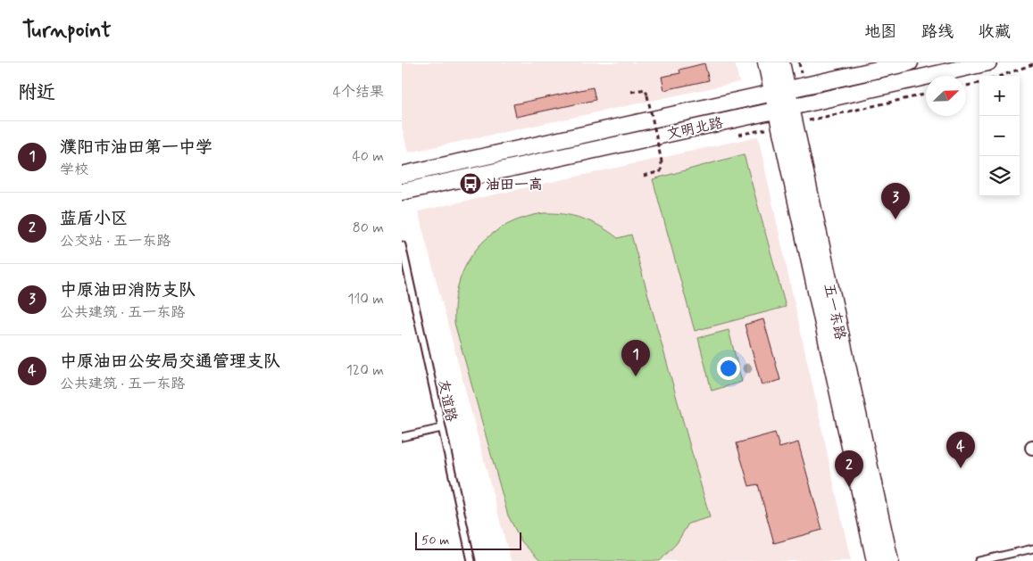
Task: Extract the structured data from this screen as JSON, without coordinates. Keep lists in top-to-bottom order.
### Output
{
  "streets": {
    "street": ["文明北路", "五一东路"],
    "lane": ["友谊路"]
  },
  "crossings": [
    ["文明北路", "五一东路"]
  ],
  "places": {
    "bus stop": ["油田一高"]
  },
  "scale_bar": "50 m",
  "north": "top right",
  "page": {
    "header": "Turnpoint",
    "nav": ["地图", "路线", "收藏"],
    "heading": ["附近", "4个结果"],
    "map_buttons": ["+", "−"],
    "list": [
      {
        "mark": "1",
        "name": "濮阳市油田第一中学",
        "note": "学校",
        "value": "40 m"
      },
      {
        "mark": "2",
        "name": "蓝盾小区",
        "note": "公交站 · 五一东路",
        "value": "80 m"
      },
      {
        "mark": "3",
        "name": "中原油田消防支队",
        "note": "公共建筑 · 五一东路",
        "value": "110 m"
      },
      {
        "mark": "4",
        "name": "中原油田公安局交通管理支队",
        "note": "公共建筑 · 五一东路",
        "value": "120 m"
      }
    ],
    "pins": [
      "3",
      "1",
      "4",
      "2"
    ],
    "scale": "50 m"
  }
}
